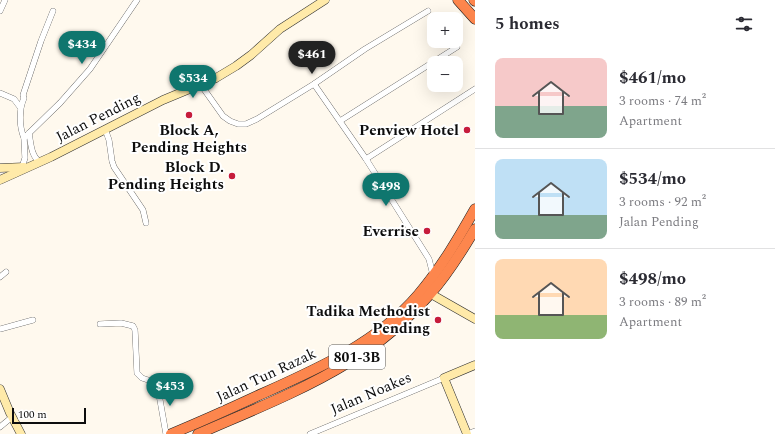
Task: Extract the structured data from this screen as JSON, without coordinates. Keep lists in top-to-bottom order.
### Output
{
  "streets": {
    "highway": ["801-3B", "Jalan Tun Razak"],
    "street": ["Jalan Pending", "Jalan Noakes"]
  },
  "places": [
    "Block A, Pending Heights",
    "Penview Hotel",
    "Block D. Pending Heights",
    "Everrise",
    "Tadika Methodist Pending"
  ],
  "scale_bar": "100 m",
  "page": {
    "heading": "5 homes",
    "map_buttons": ["+", "−"],
    "price": [
      "$434",
      "$461",
      "$534",
      "$498",
      "$453"
    ],
    "list": [
      {
        "name": "$461/mo",
        "note": "3 rooms · 74 m² · Apartment"
      },
      {
        "name": "$534/mo",
        "note": "3 rooms · 92 m² · Jalan Pending"
      },
      {
        "name": "$498/mo",
        "note": "3 rooms · 89 m² · Apartment"
      }
    ],
    "scale": "100 m"
  }
}
